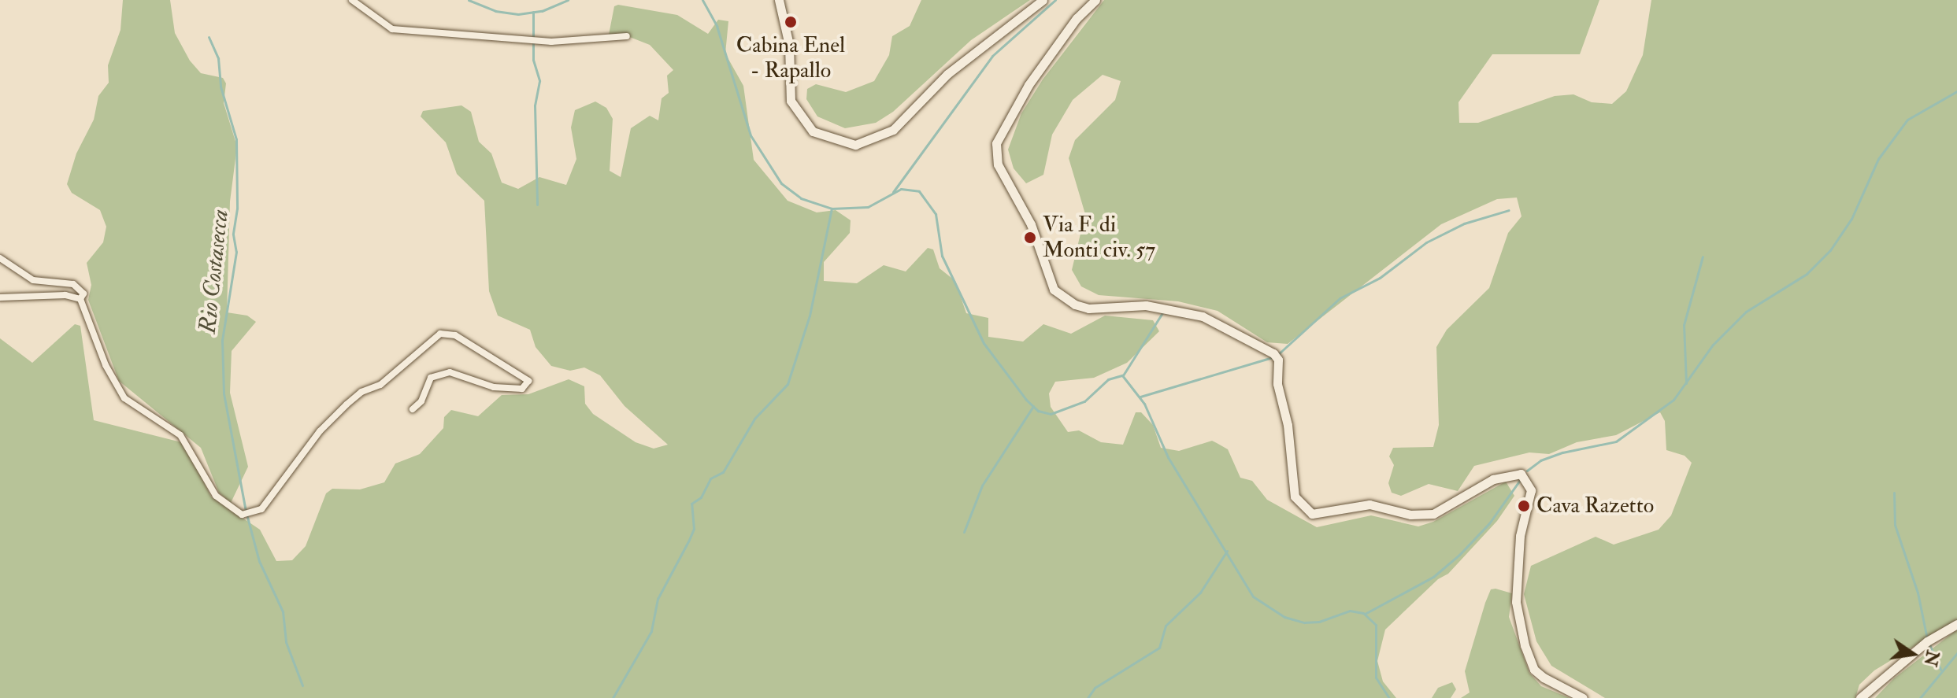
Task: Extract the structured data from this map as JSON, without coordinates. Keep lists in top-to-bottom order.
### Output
{
  "water": ["Rio Costasecca"],
  "places": ["Cabina Enel - Rapallo", "Via F. di Monti civ. 57", "Cava Razetto"],
  "north": "right"
}
